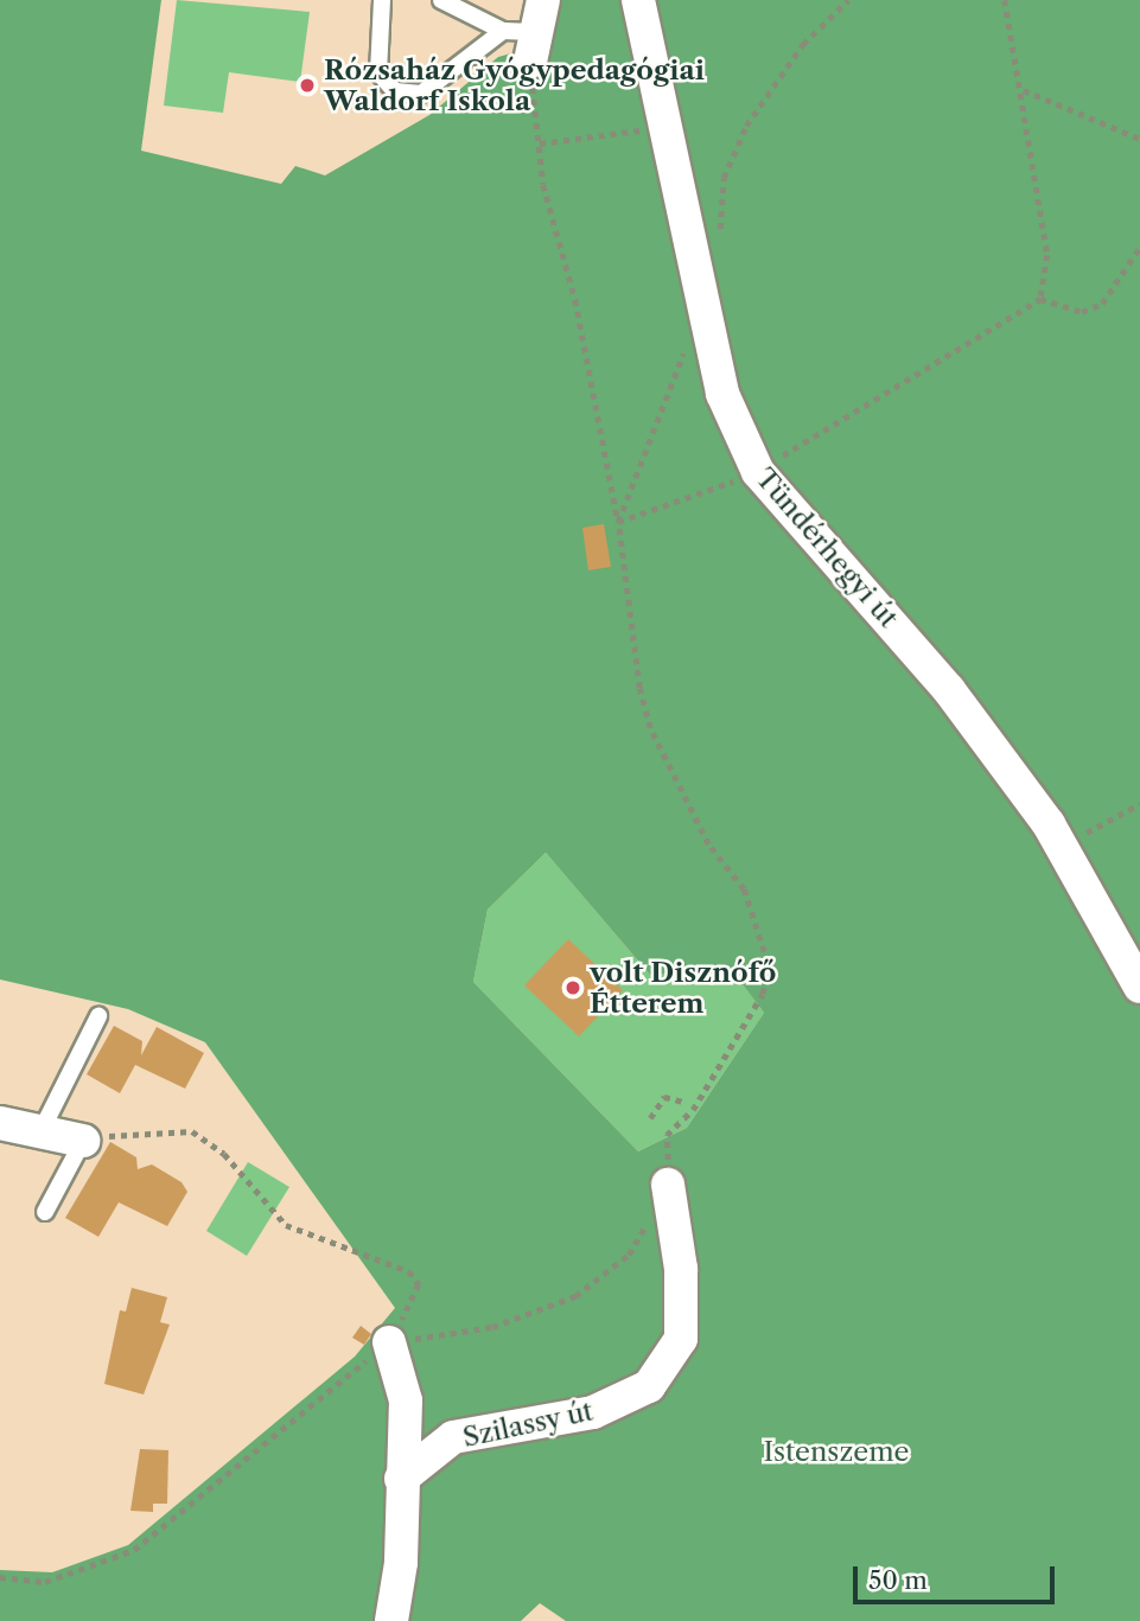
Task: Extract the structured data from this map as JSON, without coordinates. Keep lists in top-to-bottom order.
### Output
{
  "streets": {
    "street": ["Tündérhegyi út", "Szilassy út"]
  },
  "parks": ["Istenszeme"],
  "places": ["Rózsaház Gyógypedagógiai Waldorf Iskola", "volt Disznófő Étterem"],
  "scale_bar": "50 m"
}
